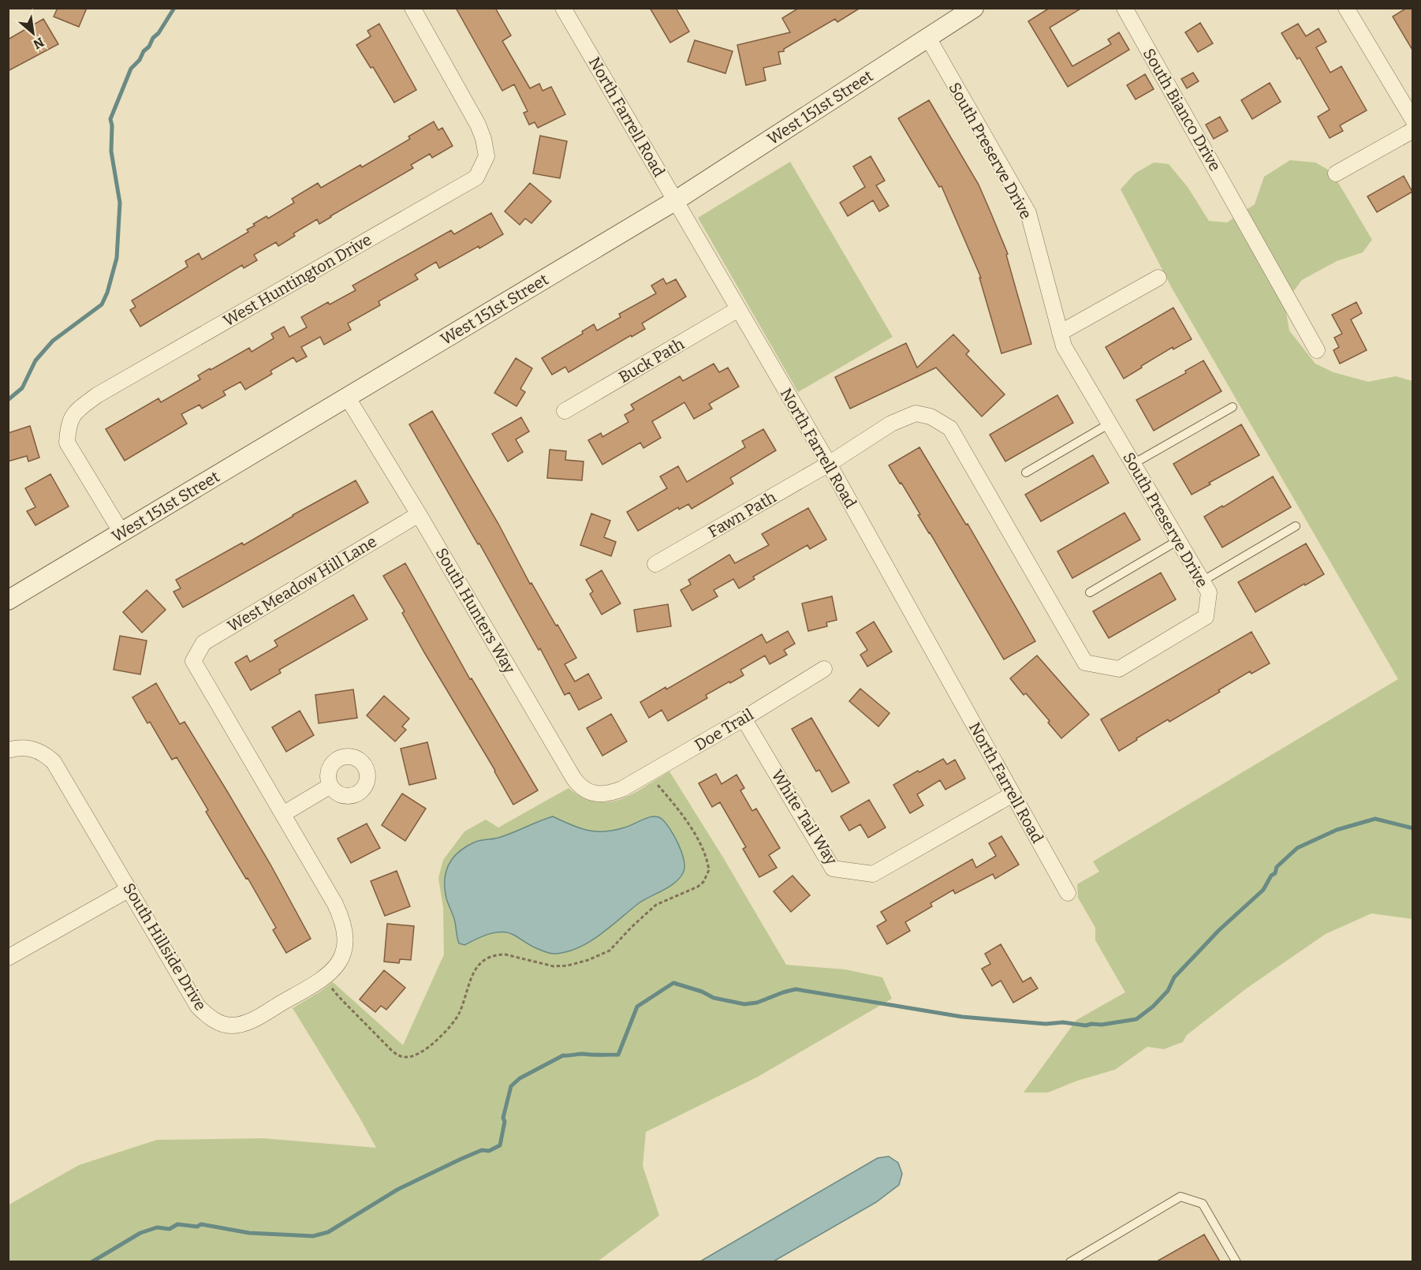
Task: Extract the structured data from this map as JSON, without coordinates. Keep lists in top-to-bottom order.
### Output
{
  "streets": {
    "street": [
      "West 151st Street",
      "South Bianco Drive",
      "North Farrell Road",
      "South Preserve Drive",
      "West Huntington Drive",
      "Buck Path",
      "Fawn Path",
      "West Meadow Hill Lane",
      "South Hunters Way",
      "Doe Trail",
      "White Tail Way",
      "South Hillside Drive"
    ]
  },
  "crossings": [
    ["West 151st Street", "North Farrell Road"],
    ["West 151st Street", "South Preserve Drive"],
    ["West 151st Street", "West Huntington Drive"],
    ["West 151st Street", "South Hunters Way"],
    ["North Farrell Road", "South Preserve Drive"],
    ["North Farrell Road", "Buck Path"],
    ["North Farrell Road", "Fawn Path"],
    ["North Farrell Road", "White Tail Way"],
    ["South Preserve Drive", "Fawn Path"],
    ["West Meadow Hill Lane", "South Hunters Way"],
    ["West Meadow Hill Lane", "South Hillside Drive"],
    ["South Hunters Way", "Doe Trail"],
    ["Doe Trail", "White Tail Way"]
  ],
  "north": "bottom right"
}
